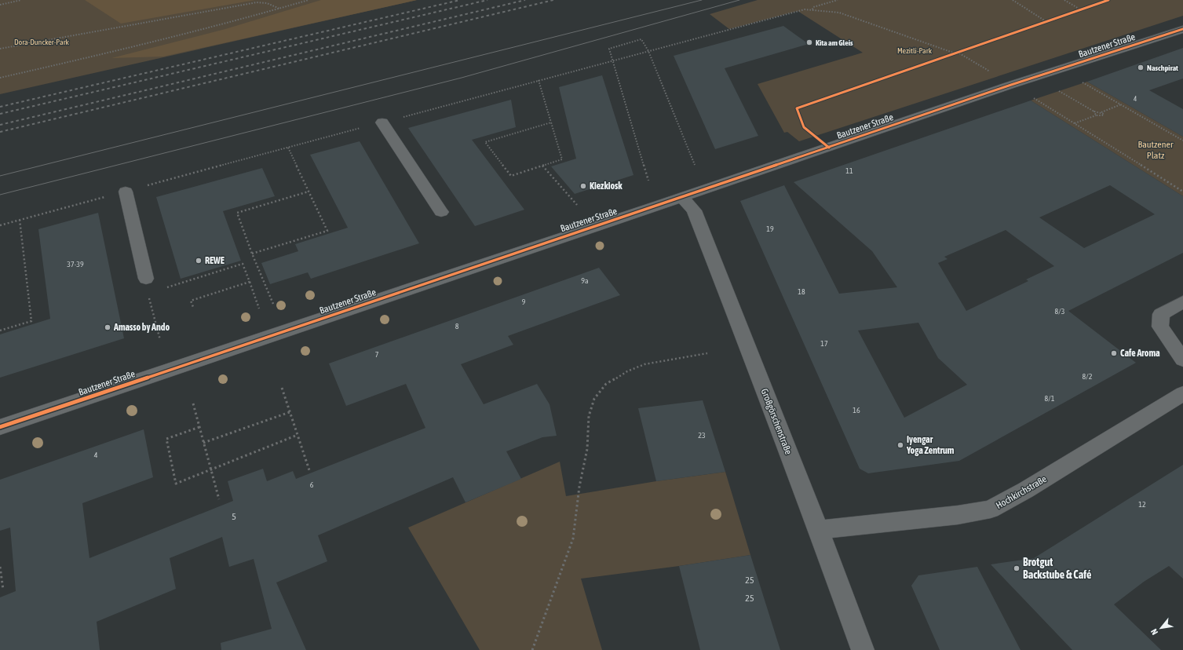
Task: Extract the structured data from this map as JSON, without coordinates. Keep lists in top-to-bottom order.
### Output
{
  "streets": {
    "street": ["Bautzener Straße", "Großgörschenstraße", "Hochkirchstraße"]
  },
  "crossings": [
    ["Bautzener Straße", "Großgörschenstraße"],
    ["Großgörschenstraße", "Hochkirchstraße"]
  ],
  "parks": ["Dora-Duncker-Park", "Mezitli-Park", "Bautzener Platz"],
  "places": [
    "Kita am Gleis",
    "Naschpirat",
    "Kiezkiosk",
    "REWE",
    "Amasso by Ando",
    "Cafe Aroma",
    "Iyengar Yoga Zentrum",
    "Brotgut Backstube & Café"
  ],
  "house_numbers": [
    "4",
    "11",
    "19",
    "37-39",
    "9a",
    "18",
    "9",
    "8/3",
    "8",
    "17",
    "7",
    "8/2",
    "8/1",
    "16",
    "23",
    "4",
    "6",
    "12",
    "5",
    "25",
    "25"
  ],
  "north": "bottom left"
}
